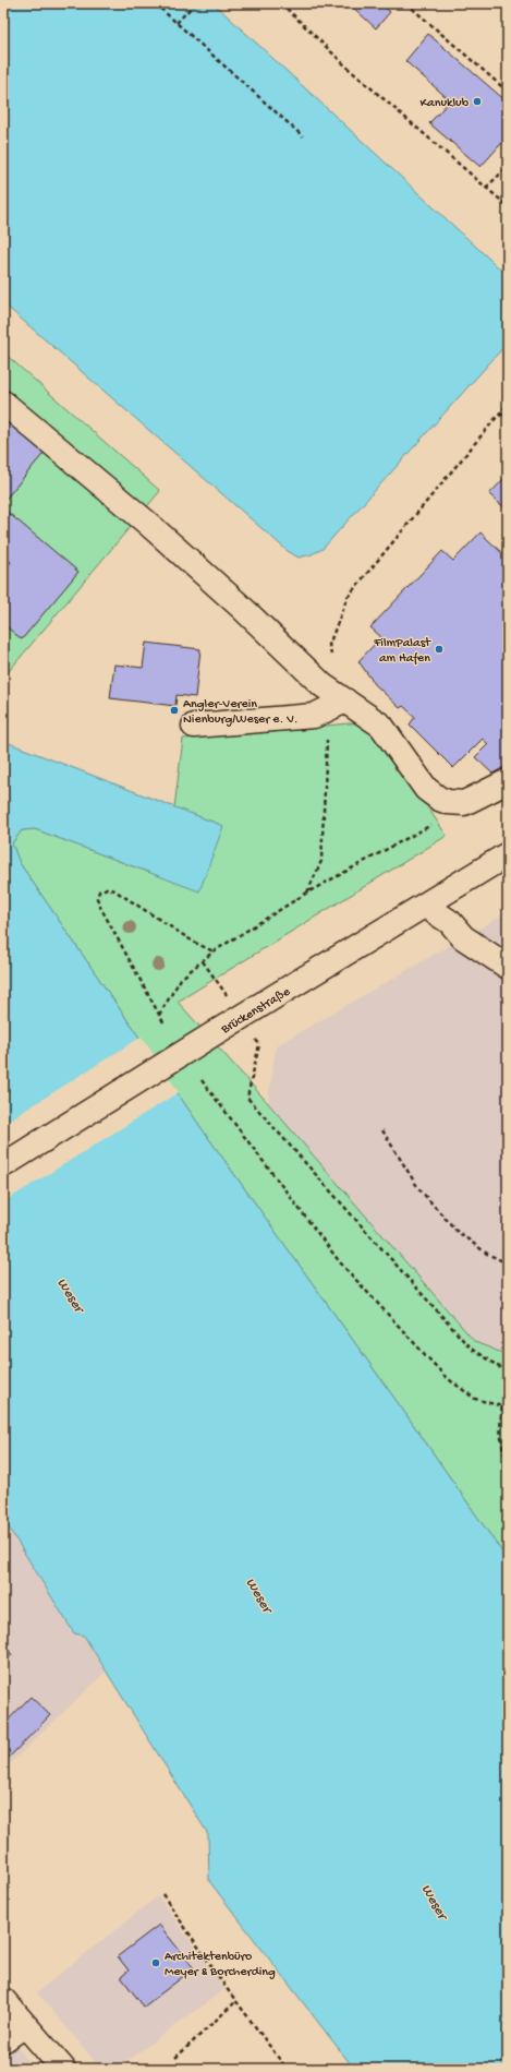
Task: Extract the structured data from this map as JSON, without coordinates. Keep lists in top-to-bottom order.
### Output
{
  "streets": {
    "street": ["Brückenstraße"]
  },
  "water": ["Weser"],
  "places": [
    "Kanuklub",
    "FilmPalast am Hafen",
    "Angler-Verein Nienburg/Weser e. V.",
    "Architektenbüro Meyer & Borcherding"
  ]
}
